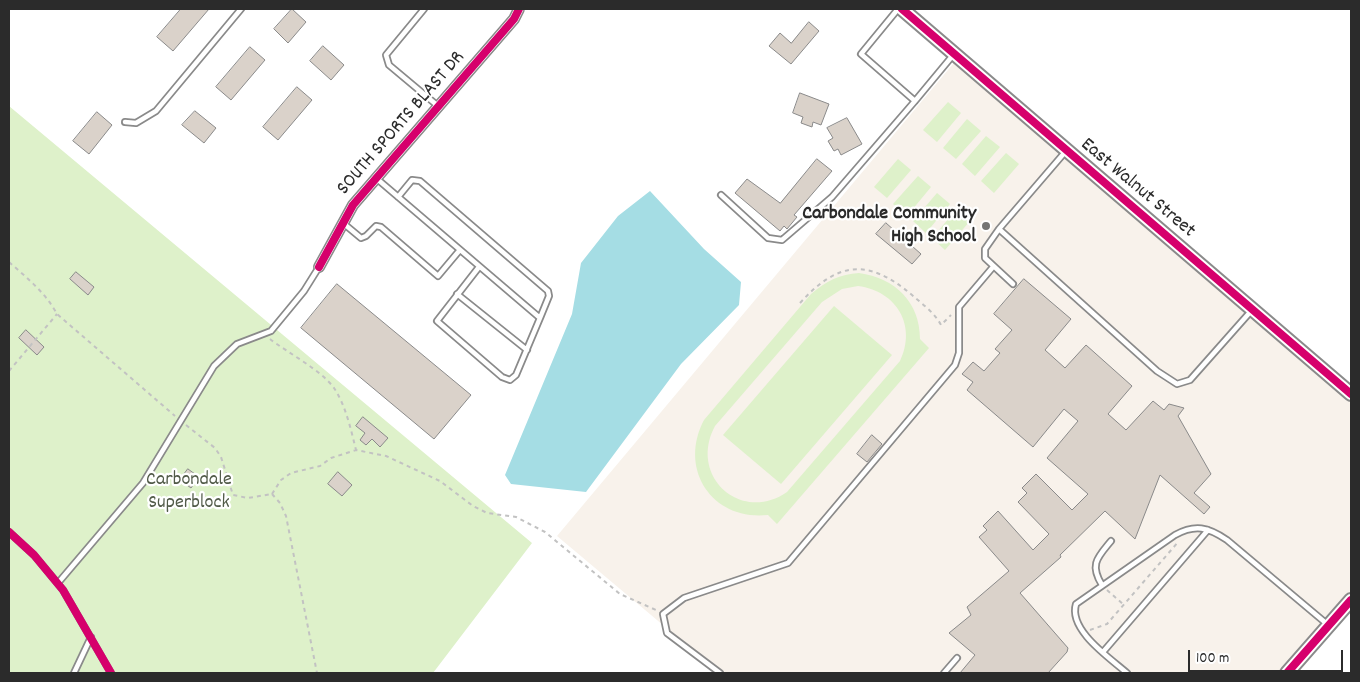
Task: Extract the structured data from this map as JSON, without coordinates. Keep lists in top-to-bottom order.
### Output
{
  "streets": {
    "street": ["SOUTH SPORTS BLAST DR", "East Walnut Street"]
  },
  "parks": ["Carbondale Superblock"],
  "places": ["Carbondale Community High School"],
  "scale_bar": "100 m"
}
